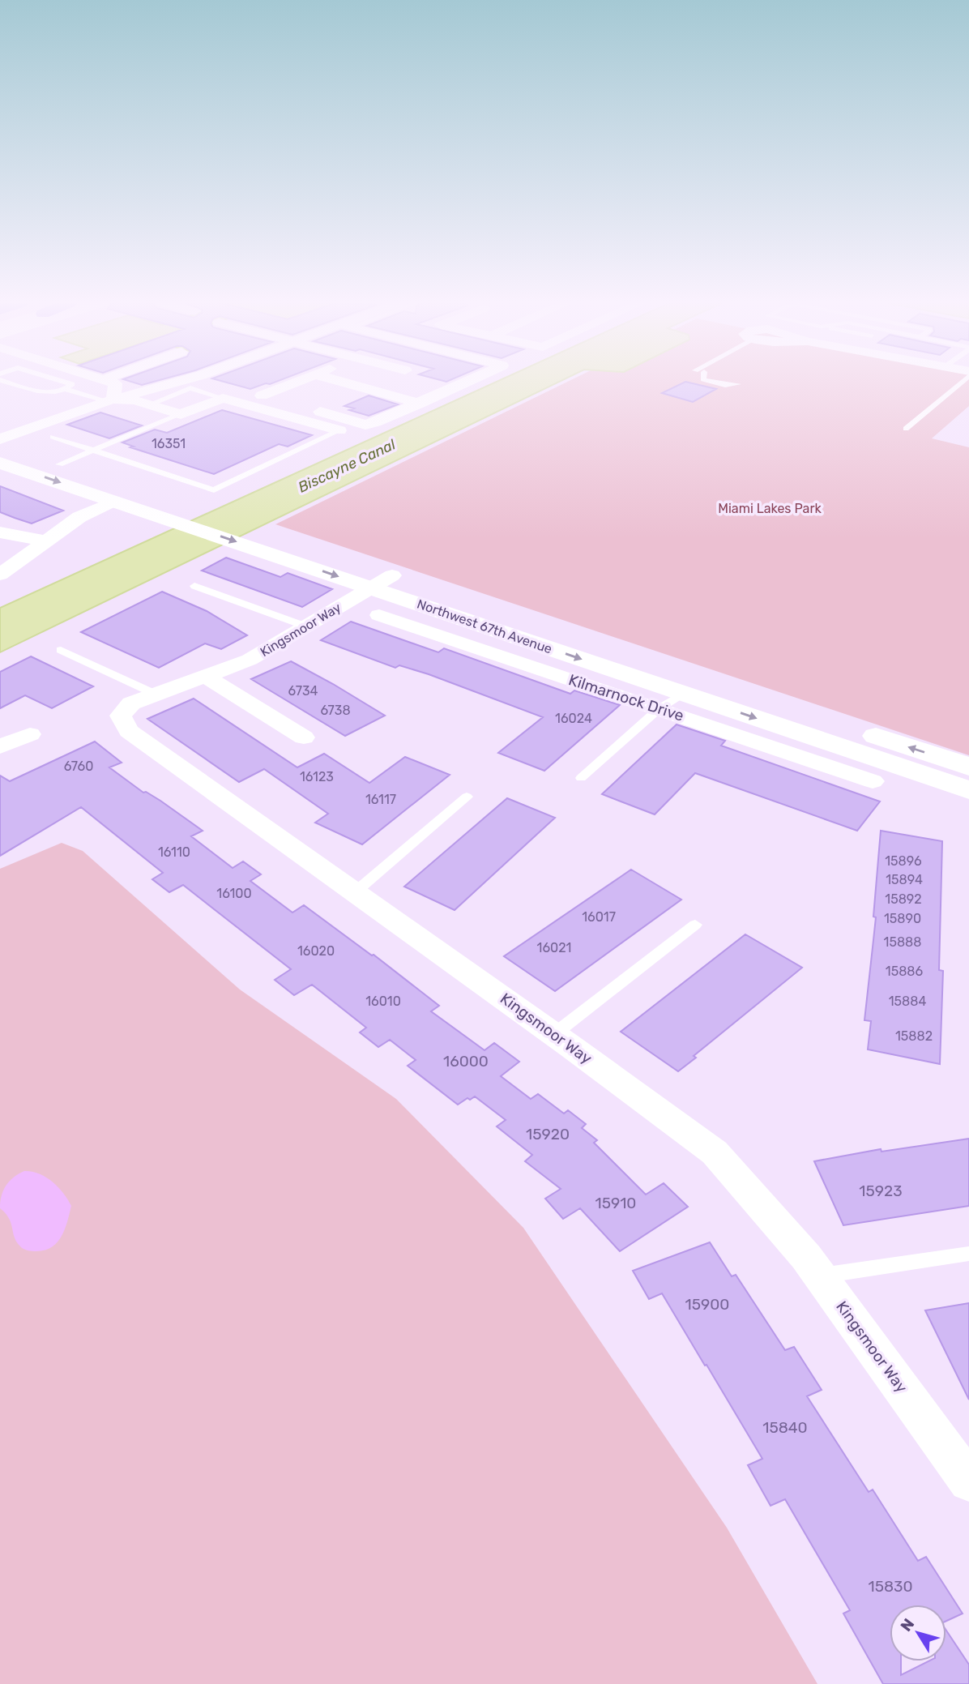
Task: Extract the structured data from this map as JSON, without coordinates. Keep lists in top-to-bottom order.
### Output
{
  "streets": {
    "main road": ["Northwest 67th Avenue"],
    "street": ["Kingsmoor Way", "Kilmarnock Drive"]
  },
  "crossings": [
    ["Northwest 67th Avenue", "Kingsmoor Way"]
  ],
  "water": ["Biscayne Canal"],
  "parks": ["Miami Lakes Park"],
  "house_numbers": [
    "16351",
    "6734",
    "6738",
    "16024",
    "6760",
    "16123",
    "16117",
    "16110",
    "15896",
    "15894",
    "16100",
    "15892",
    "16017",
    "15890",
    "15888",
    "16021",
    "16020",
    "15886",
    "16010",
    "15884",
    "15882",
    "16000",
    "15920",
    "15923",
    "15910",
    "15900",
    "15840",
    "15830"
  ],
  "north": "top left"
}
